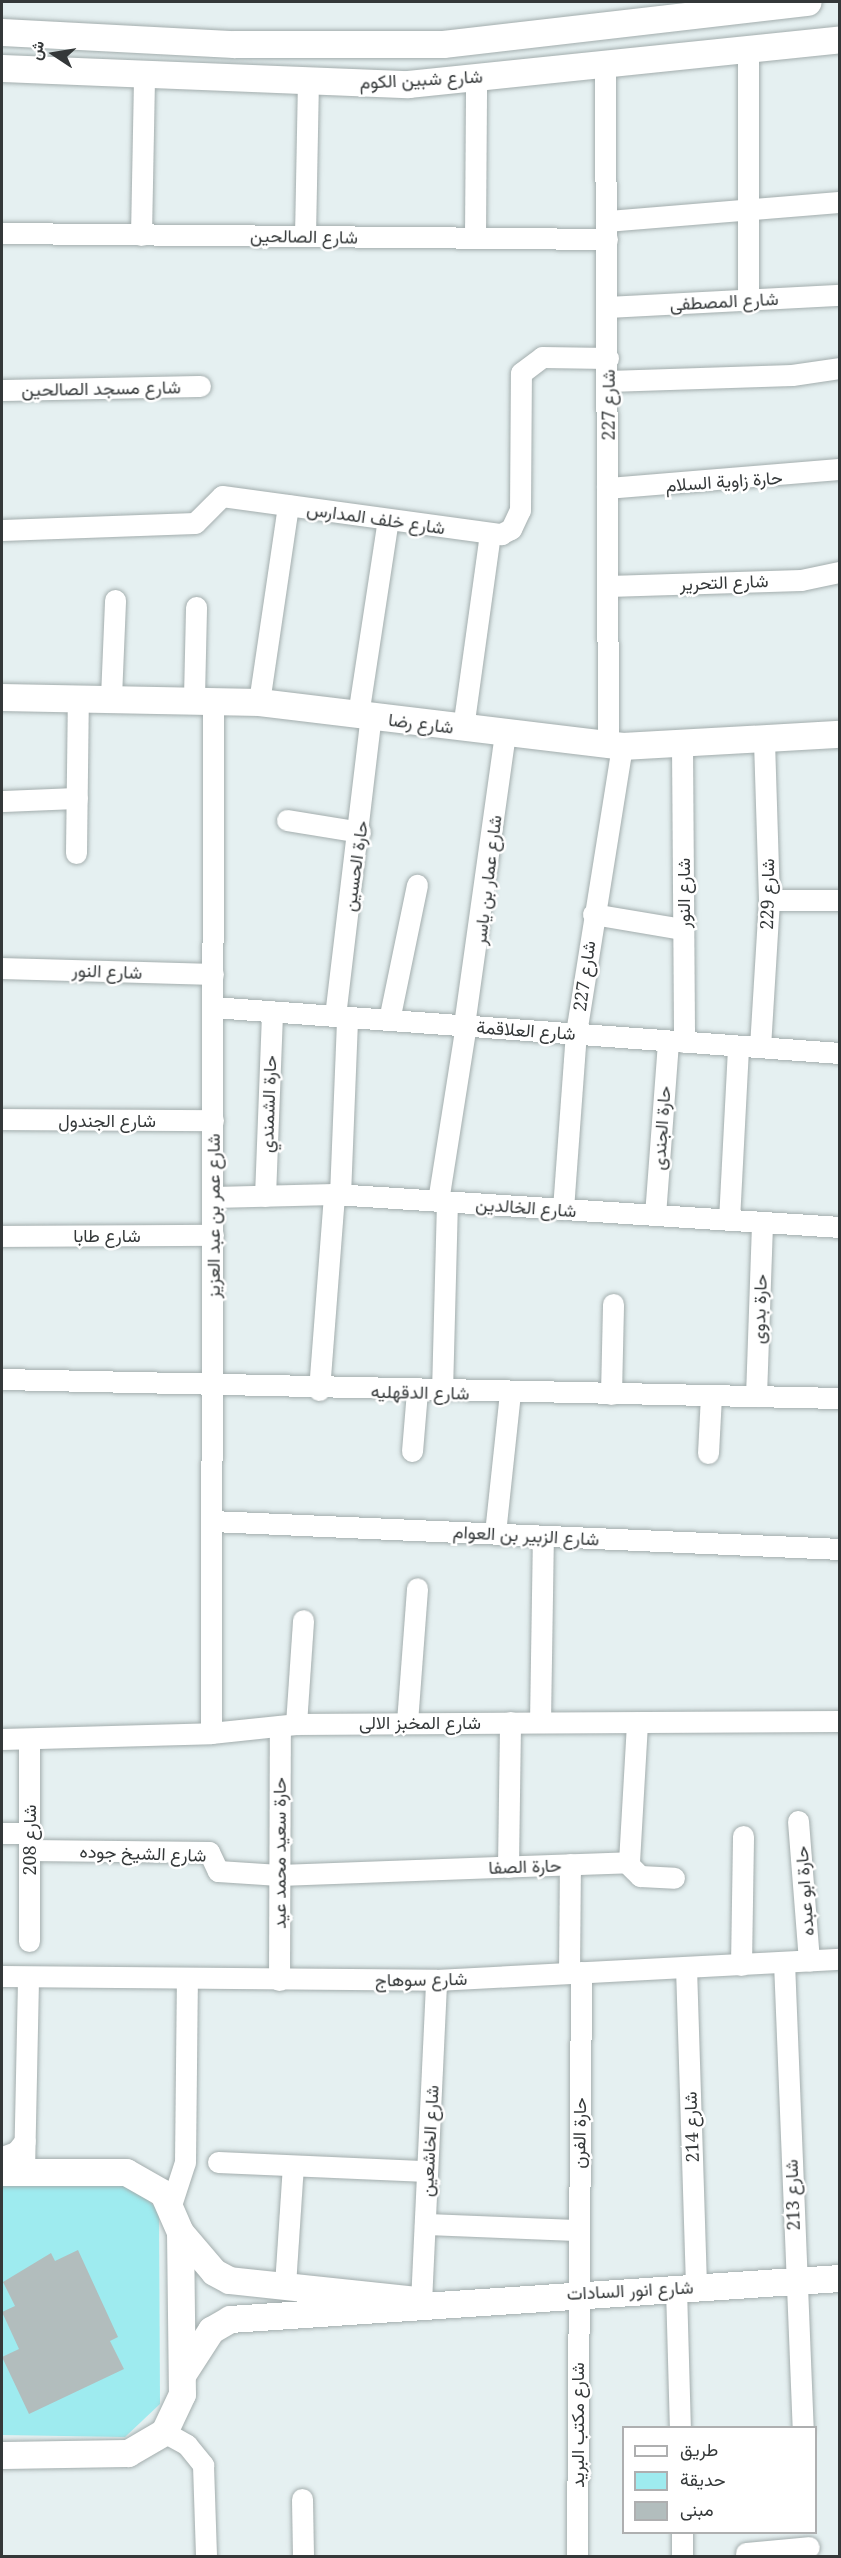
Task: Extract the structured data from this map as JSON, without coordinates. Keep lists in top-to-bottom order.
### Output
{
  "streets": {
    "street": [
      "شارع شبين الكوم",
      "شارع الصالحين",
      "شارع المصطفى",
      "شارع مسجد الصالحين",
      "شارع 227",
      "حارة زاوية السلام",
      "شارع خلف المدارس",
      "شارع التحرير",
      "شارع رضا",
      "حارة الحسين",
      "شارع عمار بن ياسر",
      "شارع النور",
      "شارع 229",
      "شارع العلاقمة",
      "حارة الشمندي",
      "شارع الجندول",
      "حارة الجندى",
      "شارع الخالدين",
      "شارع عمر بن عبد العزيز",
      "شارع طابا",
      "حارة بدوى",
      "شارع الدقهليه",
      "شارع الزبير بن العوام",
      "شارع المخبز الالى",
      "شارع 208",
      "شارع الشيخ جوده",
      "حارة سعيد محمد عيد",
      "حارة الصفا",
      "حارة ابو عبده",
      "شارع سوهاج",
      "شارع 214",
      "حارة الفرن",
      "شارع الخاشعين",
      "شارع 213",
      "شارع انور السادات",
      "شارع مكتب البريد"
    ]
  },
  "crossings": [
    ["شارع شبين الكوم", "شارع 227"],
    ["شارع الصالحين", "شارع 227"],
    ["شارع المصطفى", "شارع 227"],
    ["شارع 227", "حارة زاوية السلام"],
    ["شارع 227", "شارع التحرير"],
    ["شارع 227", "شارع رضا"],
    ["شارع 227", "شارع العلاقمة"],
    ["شارع 227", "شارع الخالدين"],
    ["شارع خلف المدارس", "حارة الحسين"],
    ["شارع رضا", "حارة الحسين"],
    ["شارع رضا", "شارع عمار بن ياسر"],
    ["شارع رضا", "شارع النور"],
    ["شارع رضا", "شارع 229"],
    ["شارع رضا", "شارع عمر بن عبد العزيز"],
    ["حارة الحسين", "شارع العلاقمة"],
    ["حارة الحسين", "شارع الخالدين"],
    ["حارة الحسين", "شارع الدقهليه"],
    ["شارع عمار بن ياسر", "شارع العلاقمة"],
    ["شارع عمار بن ياسر", "شارع الخالدين"],
    ["شارع عمار بن ياسر", "شارع الدقهليه"],
    ["شارع النور", "شارع العلاقمة"],
    ["شارع النور", "حارة الجندى"],
    ["شارع النور", "شارع عمر بن عبد العزيز"],
    ["شارع 229", "شارع العلاقمة"],
    ["شارع العلاقمة", "حارة الشمندي"],
    ["شارع العلاقمة", "حارة الجندى"],
    ["شارع العلاقمة", "شارع عمر بن عبد العزيز"],
    ["حارة الشمندي", "شارع الخالدين"],
    ["شارع الجندول", "شارع عمر بن عبد العزيز"],
    ["حارة الجندى", "شارع الخالدين"],
    ["شارع الخالدين", "شارع عمر بن عبد العزيز"],
    ["شارع الخالدين", "حارة بدوى"],
    ["شارع عمر بن عبد العزيز", "شارع طابا"],
    ["شارع عمر بن عبد العزيز", "شارع الدقهليه"],
    ["شارع عمر بن عبد العزيز", "شارع الزبير بن العوام"],
    ["شارع عمر بن عبد العزيز", "شارع المخبز الالى"],
    ["حارة بدوى", "شارع الدقهليه"],
    ["شارع المخبز الالى", "شارع 208"],
    ["شارع المخبز الالى", "حارة سعيد محمد عيد"],
    ["شارع 208", "شارع الشيخ جوده"],
    ["شارع الشيخ جوده", "حارة سعيد محمد عيد"],
    ["شارع الشيخ جوده", "حارة الصفا"],
    ["حارة سعيد محمد عيد", "حارة الصفا"],
    ["حارة سعيد محمد عيد", "شارع سوهاج"],
    ["حارة الصفا", "حارة الفرن"],
    ["حارة ابو عبده", "شارع سوهاج"],
    ["شارع سوهاج", "شارع 214"],
    ["شارع سوهاج", "حارة الفرن"],
    ["شارع سوهاج", "شارع الخاشعين"],
    ["شارع سوهاج", "شارع 213"],
    ["شارع 214", "شارع انور السادات"],
    ["حارة الفرن", "شارع انور السادات"],
    ["حارة الفرن", "شارع مكتب البريد"],
    ["شارع الخاشعين", "شارع انور السادات"],
    ["شارع 213", "شارع انور السادات"],
    ["شارع انور السادات", "شارع مكتب البريد"]
  ],
  "legend": ["طريق", "حديقة", "مبنى"],
  "north": "left"
}
